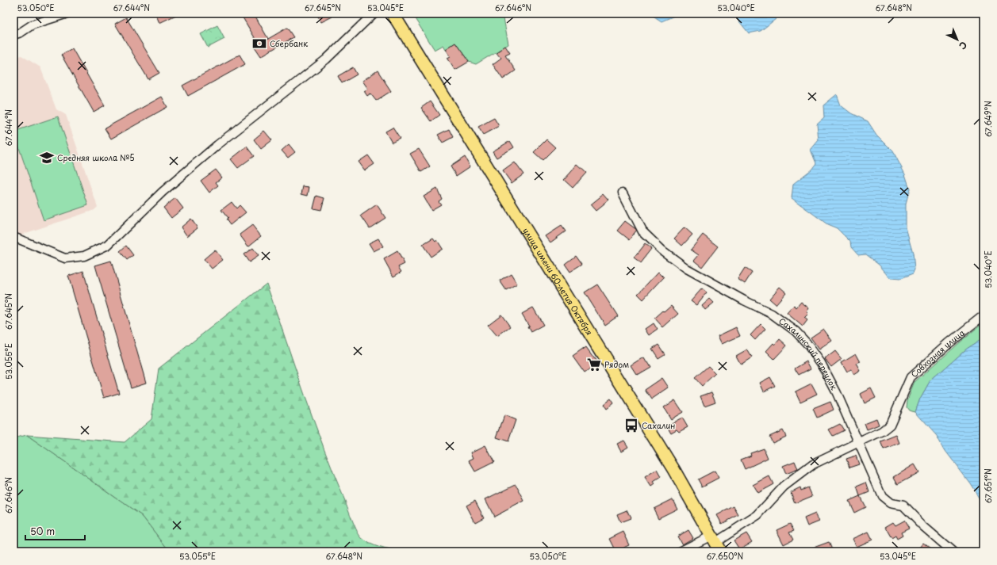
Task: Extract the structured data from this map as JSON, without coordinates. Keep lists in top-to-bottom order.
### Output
{
  "streets": {
    "main road": ["улица имени 60-летия Октября"],
    "street": ["Совхозная улица", "Сахалинский переулок"]
  },
  "crossings": [
    ["улица имени 60-летия Октября", "Совхозная улица"],
    ["Совхозная улица", "Сахалинский переулок"]
  ],
  "places": {
    "bank": ["Сбербанк"],
    "school or university": ["Средняя школа №5"],
    "supermarket": ["Рядом"],
    "bus stop": ["Сахалин"]
  },
  "scale_bar": "50 m",
  "north": "bottom right",
  "coordinates": [
    "53.050°E",
    "67.644°N",
    "67.645°N",
    "53.045°E",
    "67.646°N",
    "53.040°E",
    "67.648°N",
    "67.649°N",
    "53.055°E",
    "67.651°N",
    "67.650°N"
  ]
}
